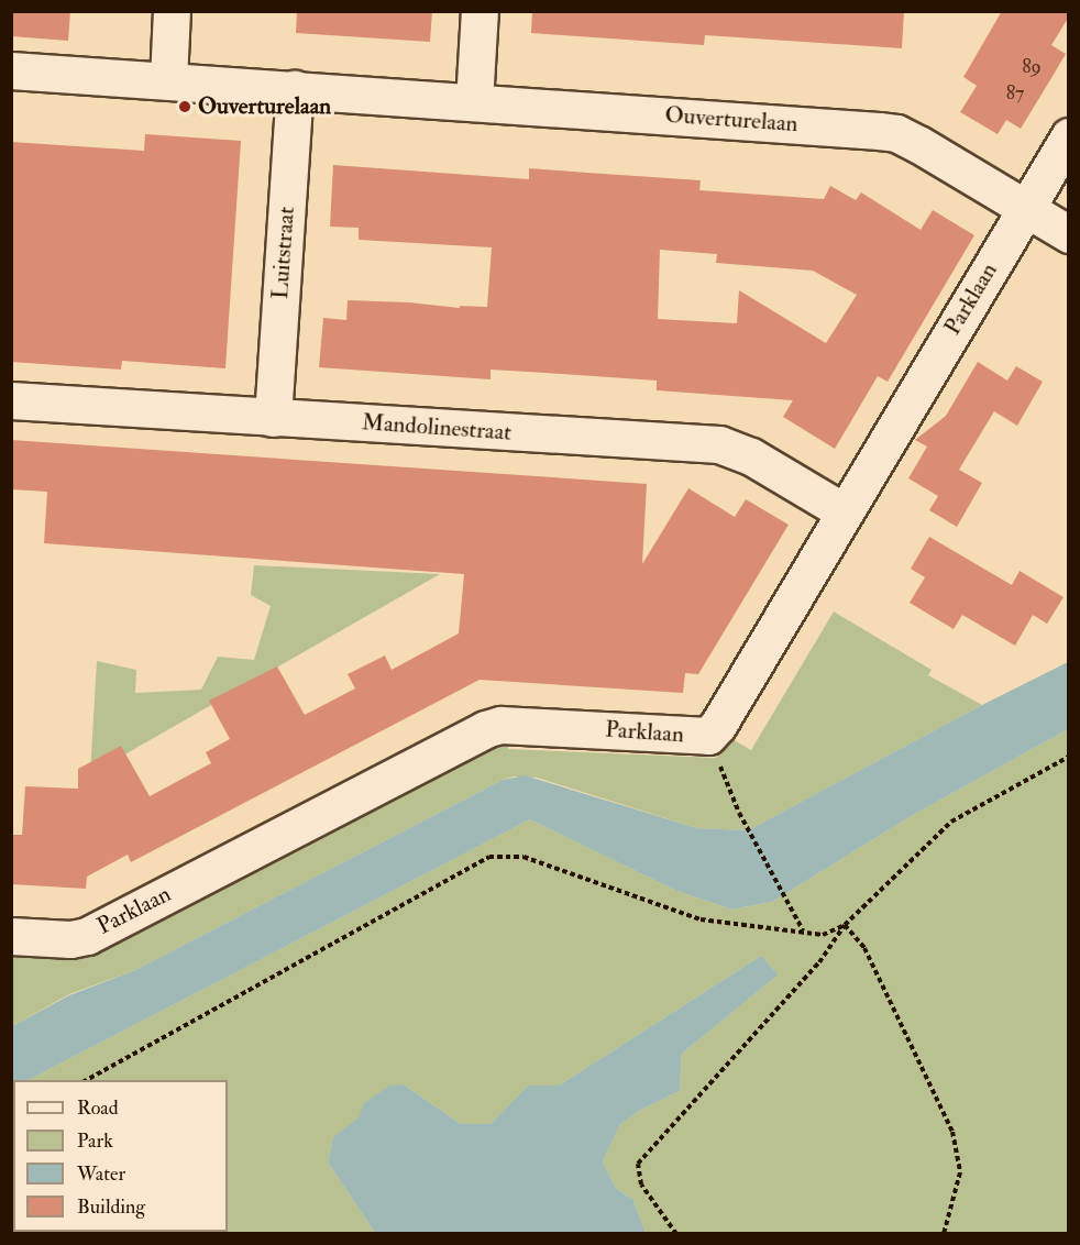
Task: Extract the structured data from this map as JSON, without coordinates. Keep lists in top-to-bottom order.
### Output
{
  "streets": {
    "street": [
      "Ouverturelaan",
      "Luitstraat",
      "Parklaan",
      "Mandolinestraat"
    ]
  },
  "crossings": [
    ["Ouverturelaan", "Luitstraat"],
    ["Ouverturelaan", "Parklaan"],
    ["Luitstraat", "Mandolinestraat"],
    ["Parklaan", "Mandolinestraat"]
  ],
  "places": ["Ouverturelaan"],
  "house_numbers": ["89", "87"],
  "legend": [
    "Road",
    "Park",
    "Water",
    "Building"
  ]
}
